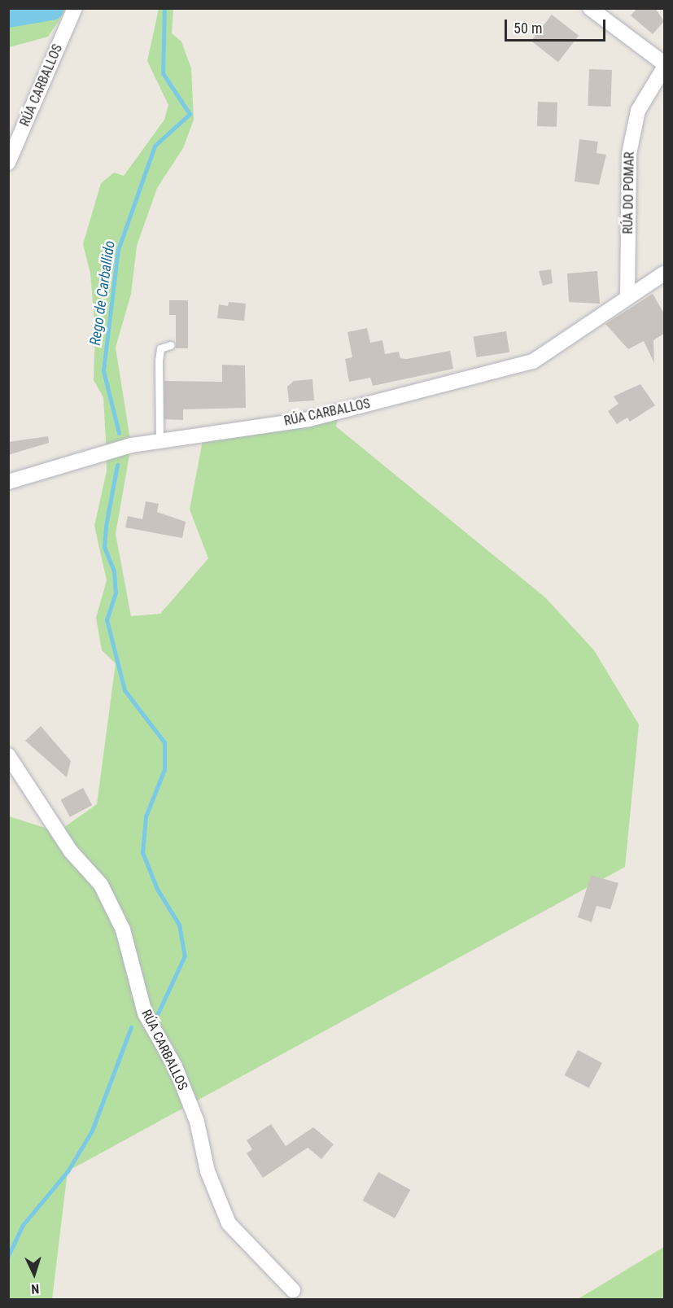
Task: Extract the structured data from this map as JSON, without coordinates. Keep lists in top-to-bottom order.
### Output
{
  "streets": {
    "street": ["RÚA CARBALLOS", "RÚA DO POMAR"]
  },
  "crossings": [
    ["RÚA CARBALLOS", "RÚA DO POMAR"]
  ],
  "water": ["Rego de Carballido"],
  "scale_bar": "50 m",
  "north": "bottom"
}
